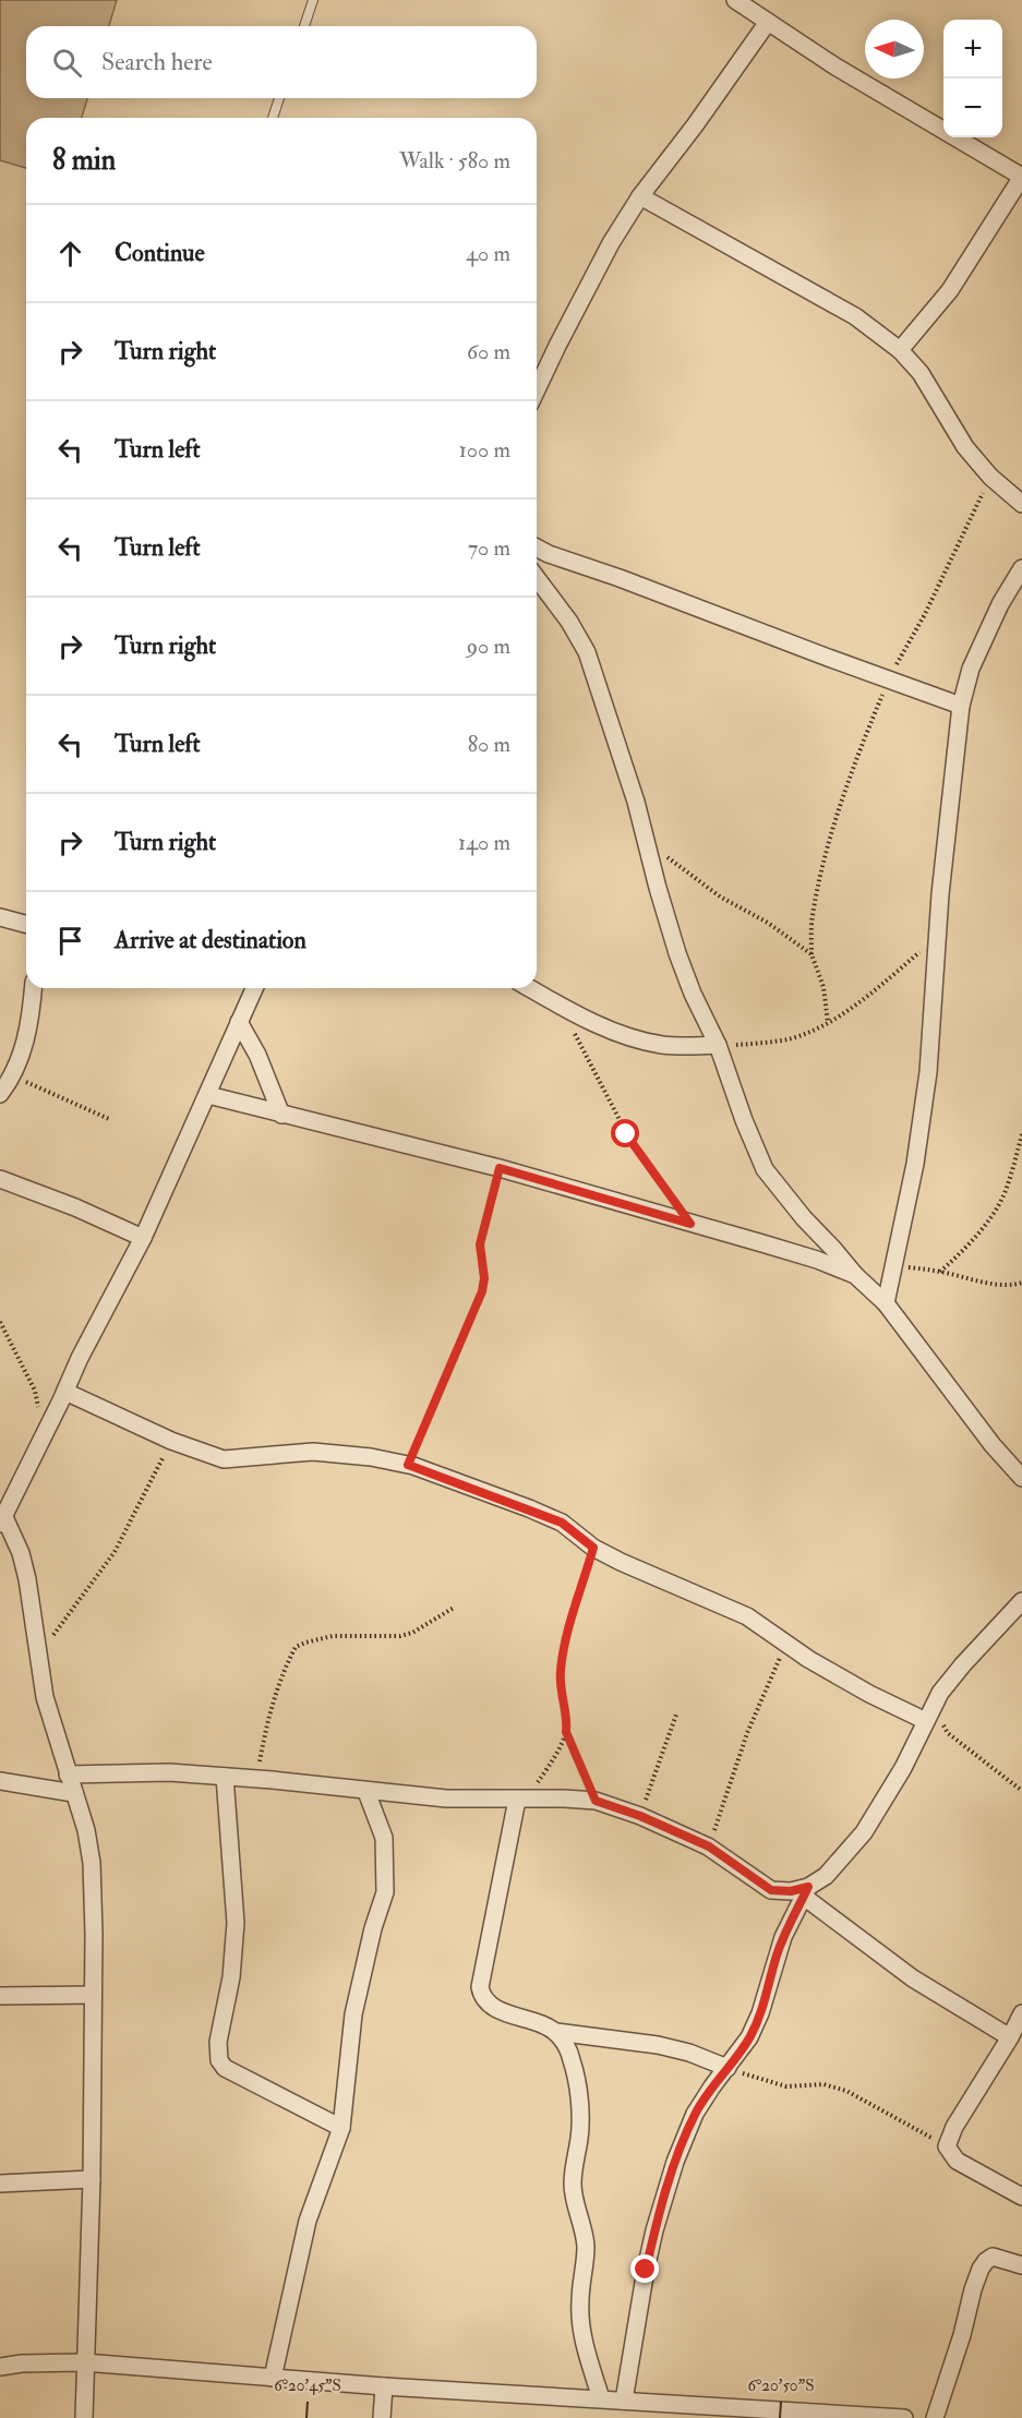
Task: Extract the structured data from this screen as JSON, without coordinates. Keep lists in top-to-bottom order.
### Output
{
  "north": "left",
  "page": {
    "map_buttons": ["+", "−"],
    "search": "Search here",
    "heading": ["8 min", "Walk · 580 m"],
    "list": [
      ["Continue", "40 m"],
      ["Turn right", "60 m"],
      ["Turn left", "100 m"],
      ["Turn left", "70 m"],
      ["Turn right", "90 m"],
      ["Turn left", "80 m"],
      ["Turn right", "140 m"],
      "Arrive at destination"
    ]
  },
  "coordinates": ["6°20'45\"S", "6°20'50\"S"]
}
